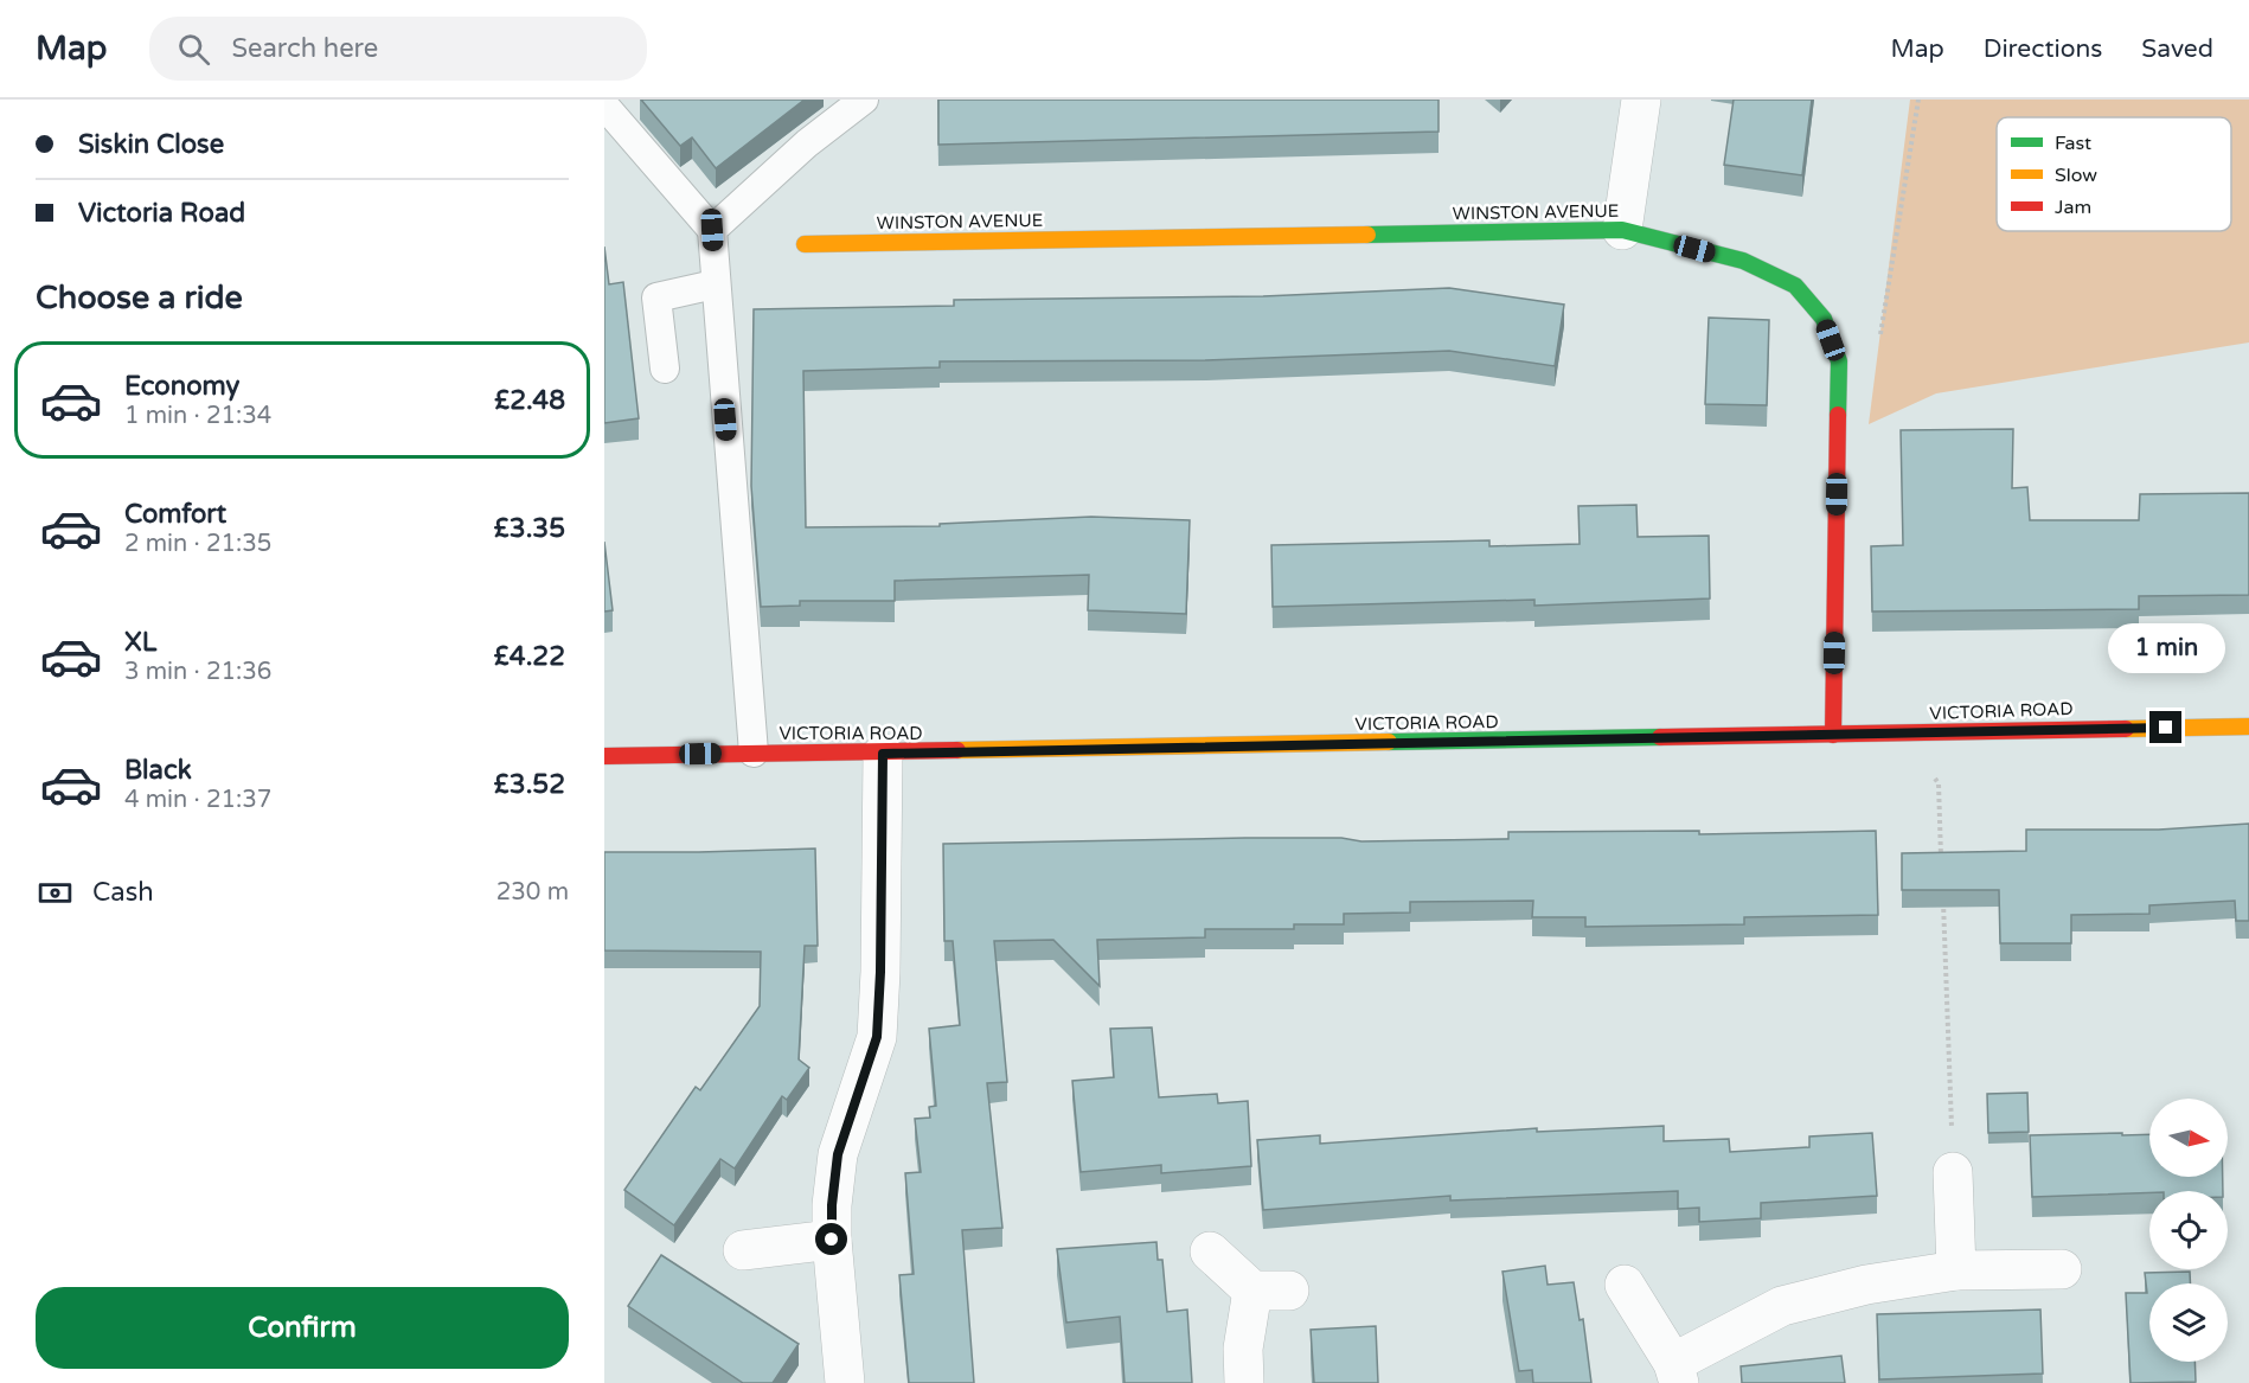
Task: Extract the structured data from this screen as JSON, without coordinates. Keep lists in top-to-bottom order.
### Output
{
  "streets": {
    "street": ["WINSTON AVENUE", "VICTORIA ROAD"]
  },
  "crossings": [
    ["WINSTON AVENUE", "VICTORIA ROAD"]
  ],
  "legend": ["Fast", "Slow", "Jam"],
  "north": "right",
  "page": {
    "header": "Map",
    "search": "Search here",
    "nav": ["Map", "Directions", "Saved"],
    "banner": ["Siskin Close", "Victoria Road"],
    "heading": "Choose a ride",
    "list": [
      {
        "name": "Economy",
        "note": "1 min · 21:34",
        "value": "£2.48"
      },
      {
        "name": "Comfort",
        "note": "2 min · 21:35",
        "value": "£3.35"
      },
      {
        "name": "XL",
        "note": "3 min · 21:36",
        "value": "£4.22"
      },
      {
        "name": "Black",
        "note": "4 min · 21:37",
        "value": "£3.52"
      }
    ],
    "bubble": "1 min",
    "pay": ["Cash", "230 m"],
    "buttons": "Confirm"
  }
}
